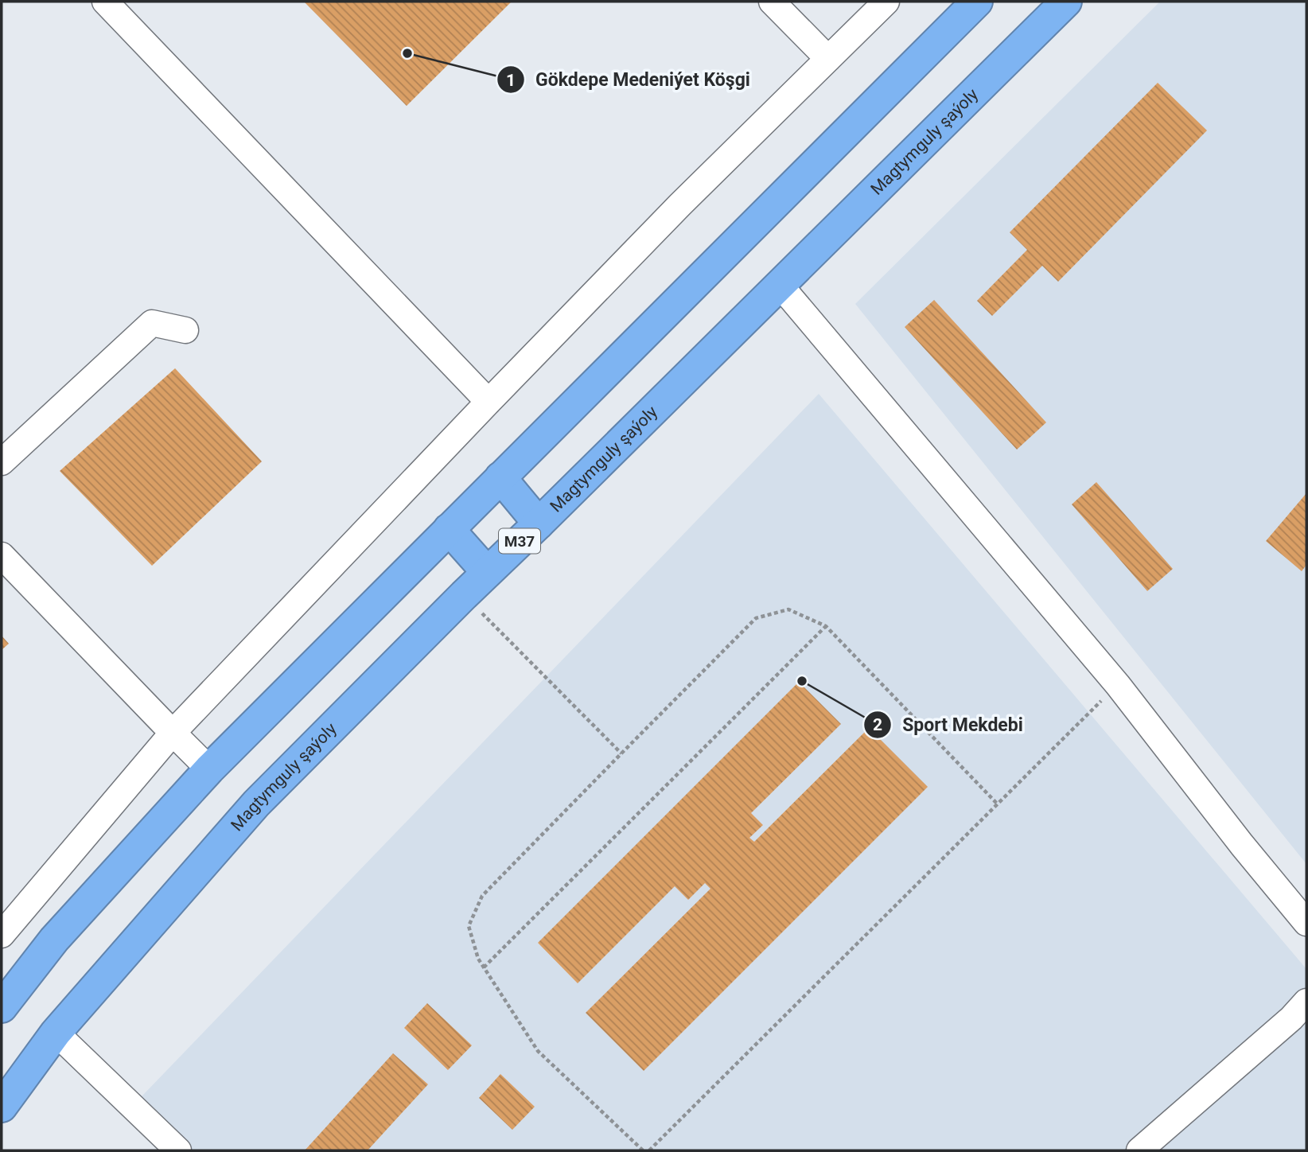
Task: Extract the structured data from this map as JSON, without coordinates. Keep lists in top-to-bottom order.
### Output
{
  "streets": {
    "highway": ["Magtymguly şaýoly", "M37"]
  },
  "places": ["Gökdepe Medeniýet Köşgi", "Sport Mekdebi"]
}
